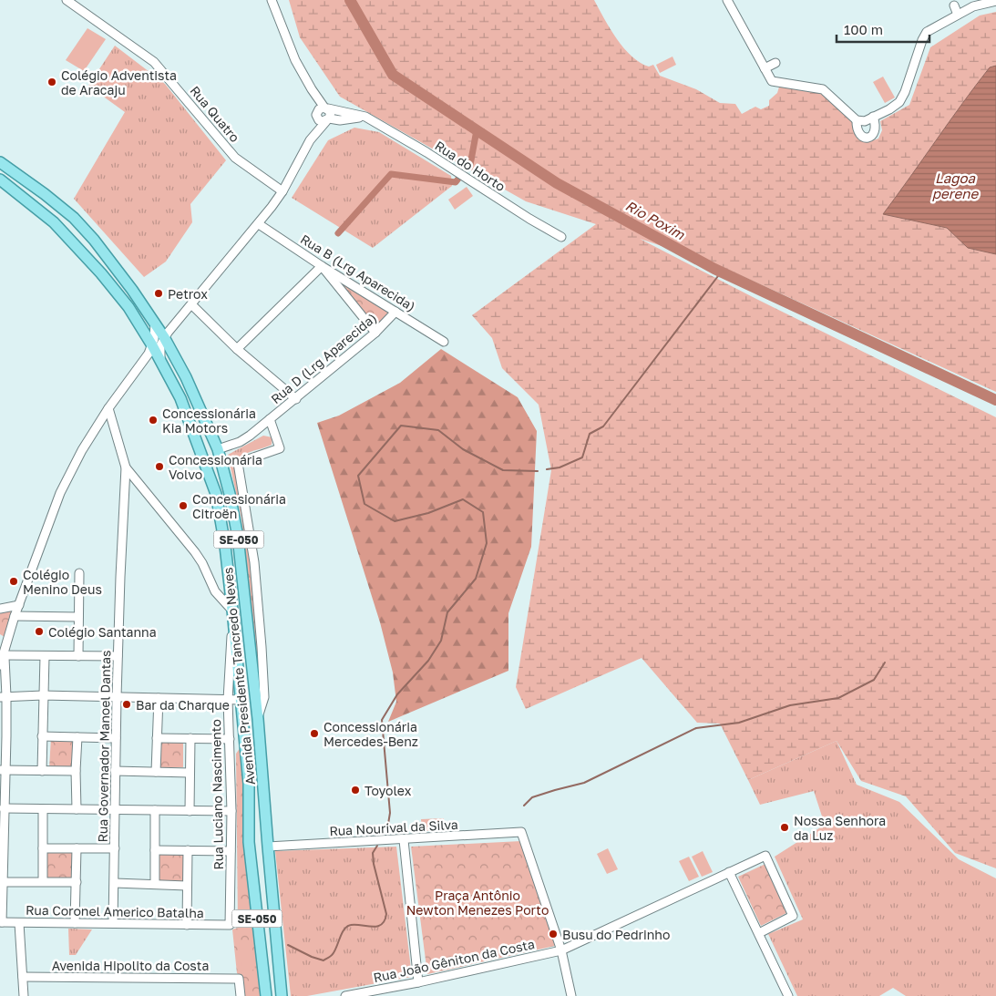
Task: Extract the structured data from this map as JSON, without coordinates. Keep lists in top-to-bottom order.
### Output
{
  "streets": {
    "main road": ["SE-050", "Avenida Presidente Tancredo Neves"],
    "street": [
      "Rua Quatro",
      "Rua do Horto",
      "Rua B (Lrg Aparecida)",
      "Rua D (Lrg Aparecida)",
      "Rua Governador Manoel Dantas",
      "Rua Luciano Nascimento",
      "Rua Nourival da Silva",
      "Rua Coronel Americo Batalha",
      "Rua João Gêniton da Costa",
      "Avenida Hipolito da Costa"
    ]
  },
  "crossings": [
    ["Rua B (Lrg Aparecida)", "Rua D (Lrg Aparecida)"],
    ["Rua D (Lrg Aparecida)", "Avenida Presidente Tancredo Neves"],
    ["Avenida Presidente Tancredo Neves", "Rua Luciano Nascimento"],
    ["Avenida Presidente Tancredo Neves", "Rua Nourival da Silva"],
    ["Rua Governador Manoel Dantas", "Rua Coronel Americo Batalha"],
    ["Rua Luciano Nascimento", "Rua Coronel Americo Batalha"],
    ["Rua Nourival da Silva", "Rua João Gêniton da Costa"]
  ],
  "water": ["Lagoa perene", "Rio Poxim"],
  "parks": ["Praça Antônio Newton Menezes Porto"],
  "places": [
    "Colégio Adventista de Aracaju",
    "Petrox",
    "Concessionária Kia Motors",
    "Concessionária Volvo",
    "Concessionária Citroën",
    "Colégio Menino Deus",
    "Colégio Santanna",
    "Bar da Charque",
    "Concessionária Mercedes-Benz",
    "Toyolex",
    "Nossa Senhora da Luz",
    "Busu do Pedrinho"
  ],
  "scale_bar": "100 m"
}
